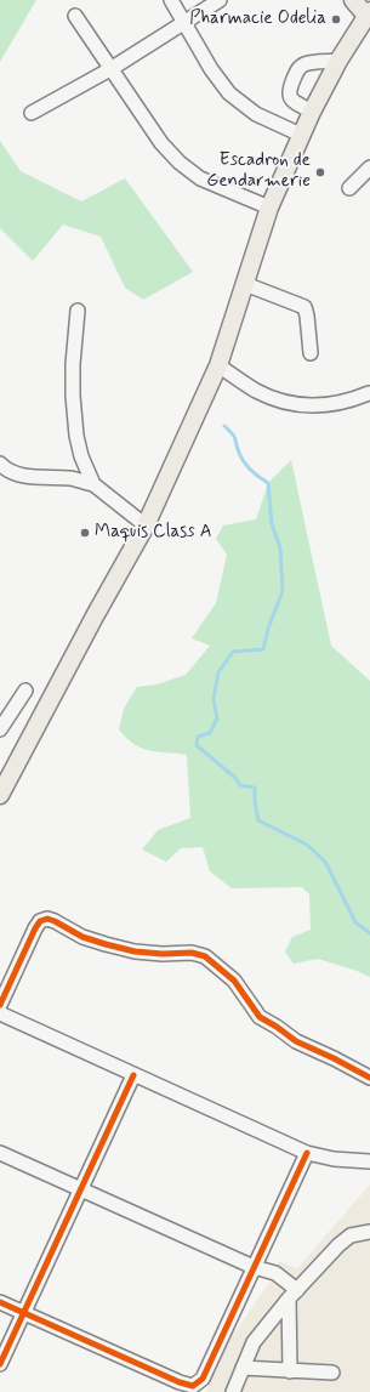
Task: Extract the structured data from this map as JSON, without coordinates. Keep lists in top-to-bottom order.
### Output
{
  "places": ["Pharmacie Odelia", "Escadron de Gendarmerie", "Maquis Class A"]
}
